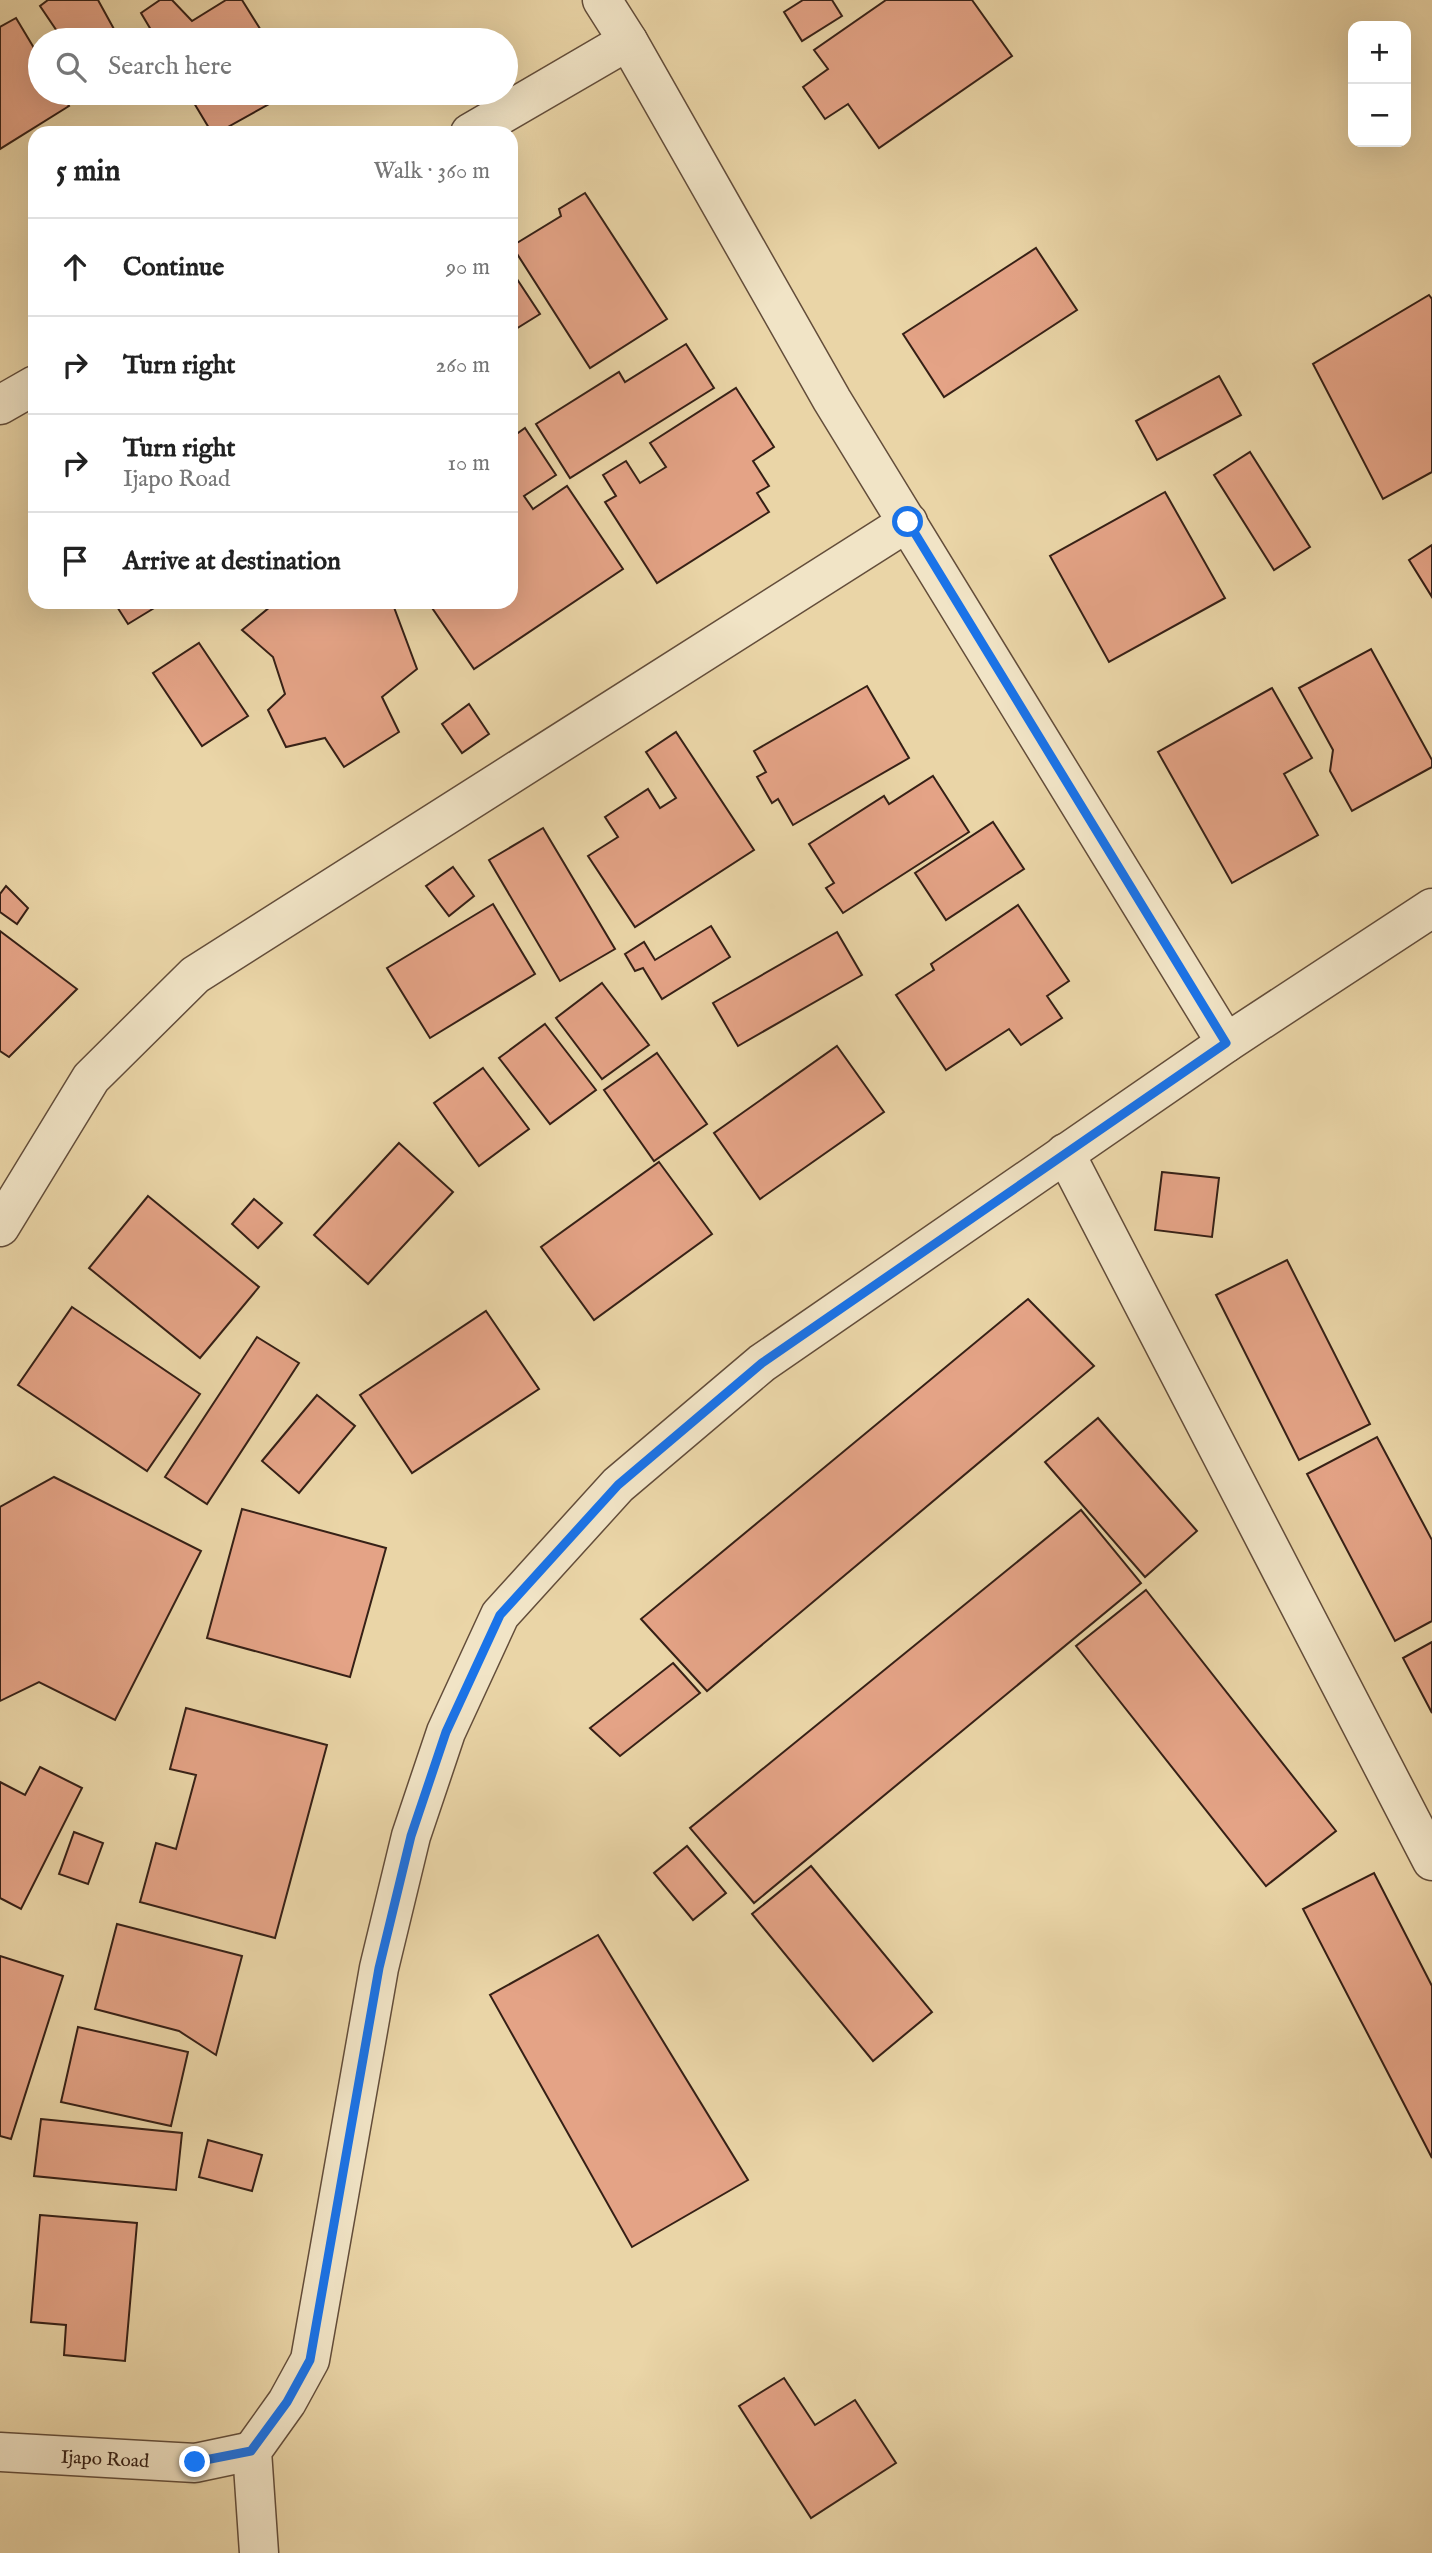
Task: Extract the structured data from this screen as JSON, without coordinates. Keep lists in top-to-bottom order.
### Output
{
  "streets": {
    "street": ["Ijapo Road"]
  },
  "page": {
    "map_buttons": ["+", "−"],
    "search": "Search here",
    "heading": ["5 min", "Walk · 360 m"],
    "list": [
      ["Continue", "90 m"],
      ["Turn right", "260 m"],
      ["Turn right", "Ijapo Road", "10 m"],
      "Arrive at destination"
    ]
  }
}
